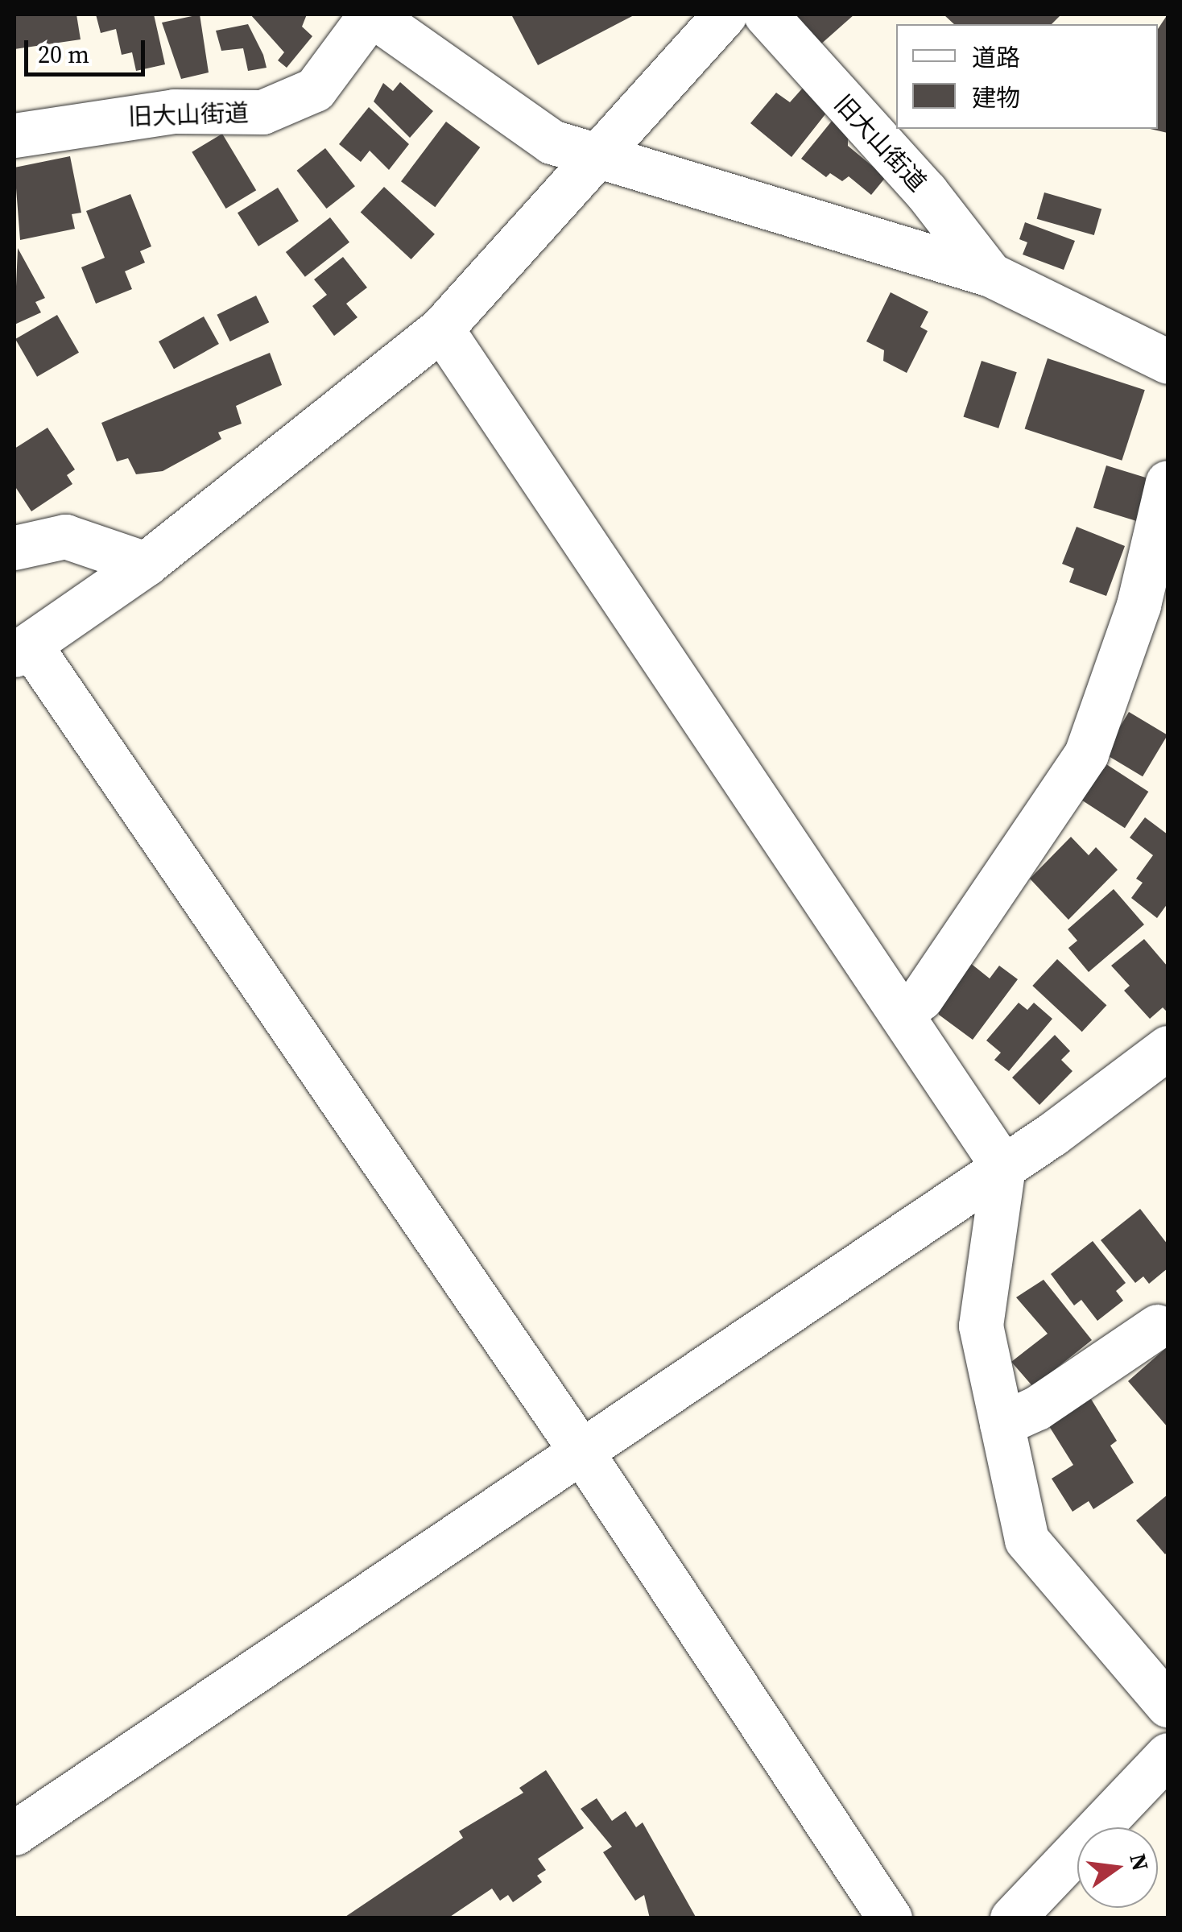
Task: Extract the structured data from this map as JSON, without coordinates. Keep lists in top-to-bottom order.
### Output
{
  "streets": {
    "street": ["旧大山街道"]
  },
  "legend": ["道路", "建物"],
  "scale_bar": "20 m",
  "north": "right"
}
